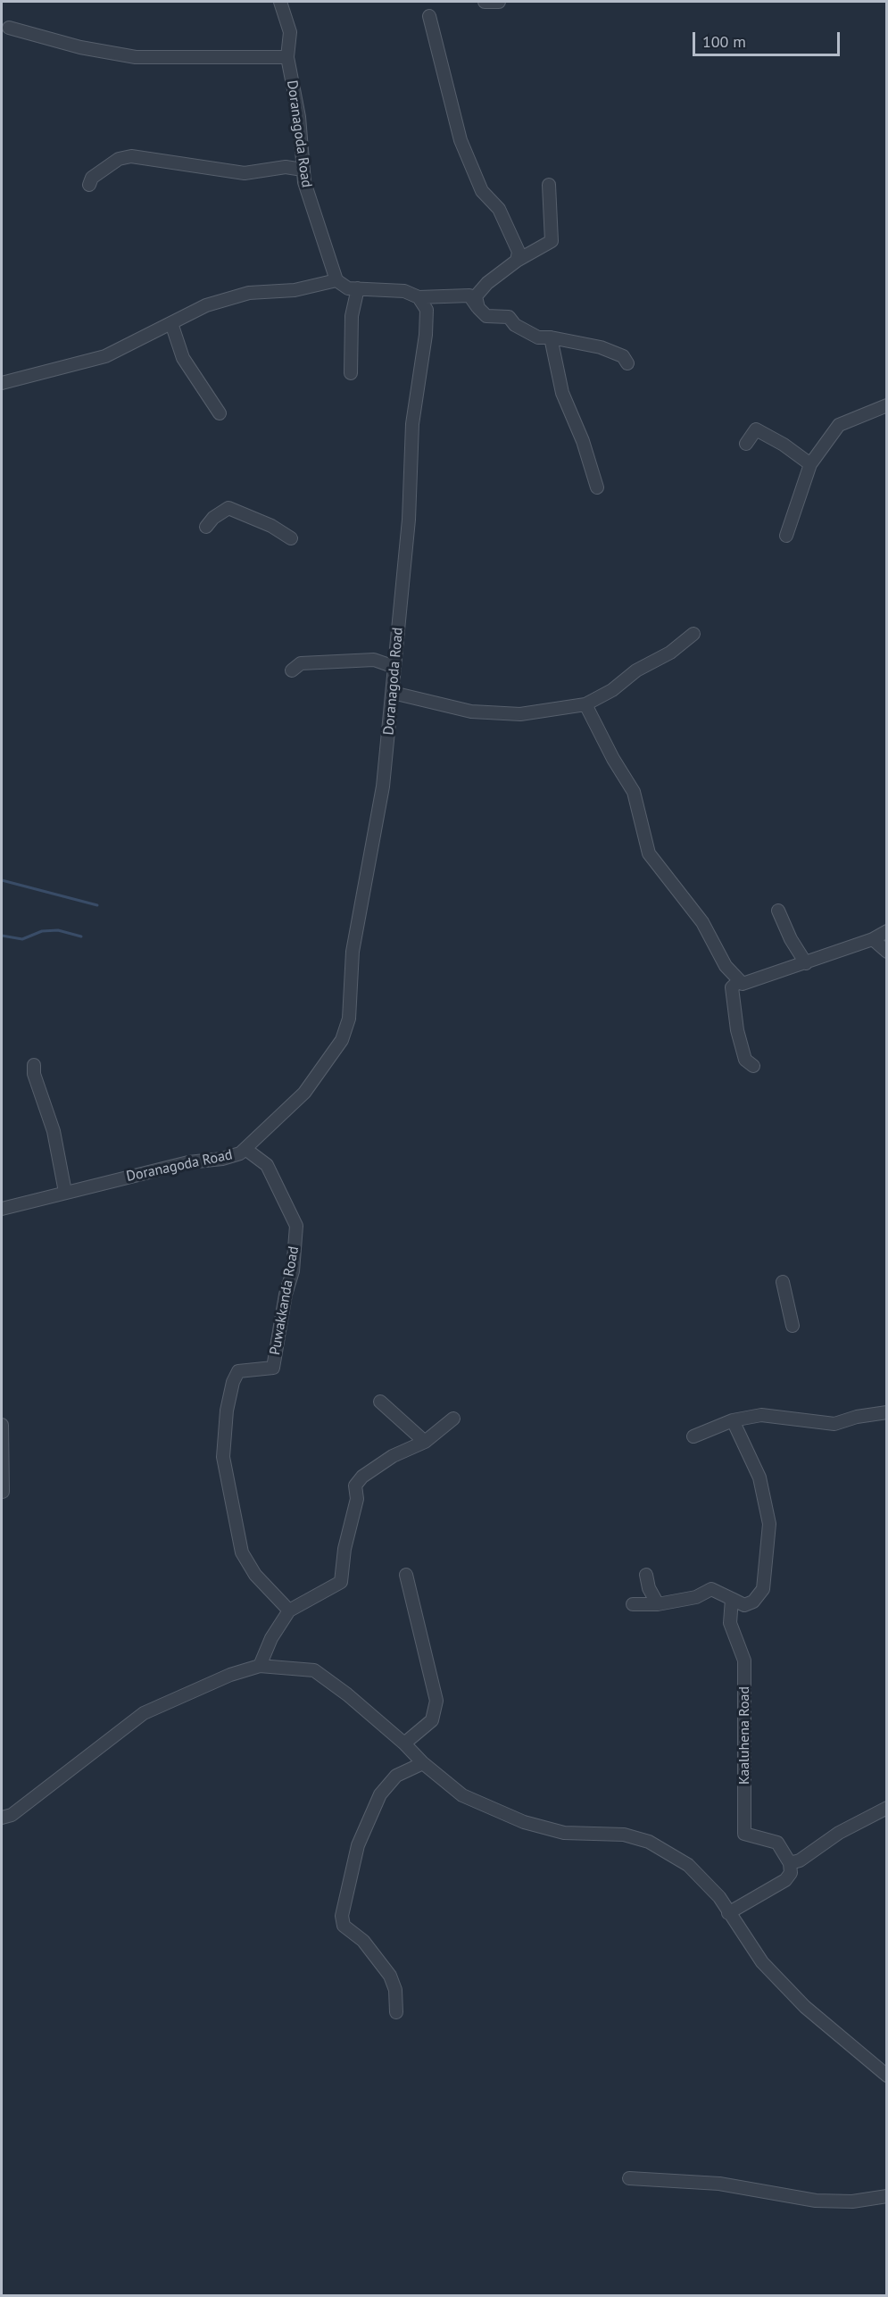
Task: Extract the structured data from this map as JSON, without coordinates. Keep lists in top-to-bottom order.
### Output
{
  "streets": {
    "street": ["Doranagoda Road", "Puwakkanda Road", "Kaaluhena Road"]
  },
  "crossings": [
    ["Doranagoda Road", "Puwakkanda Road"]
  ],
  "scale_bar": "100 m"
}
